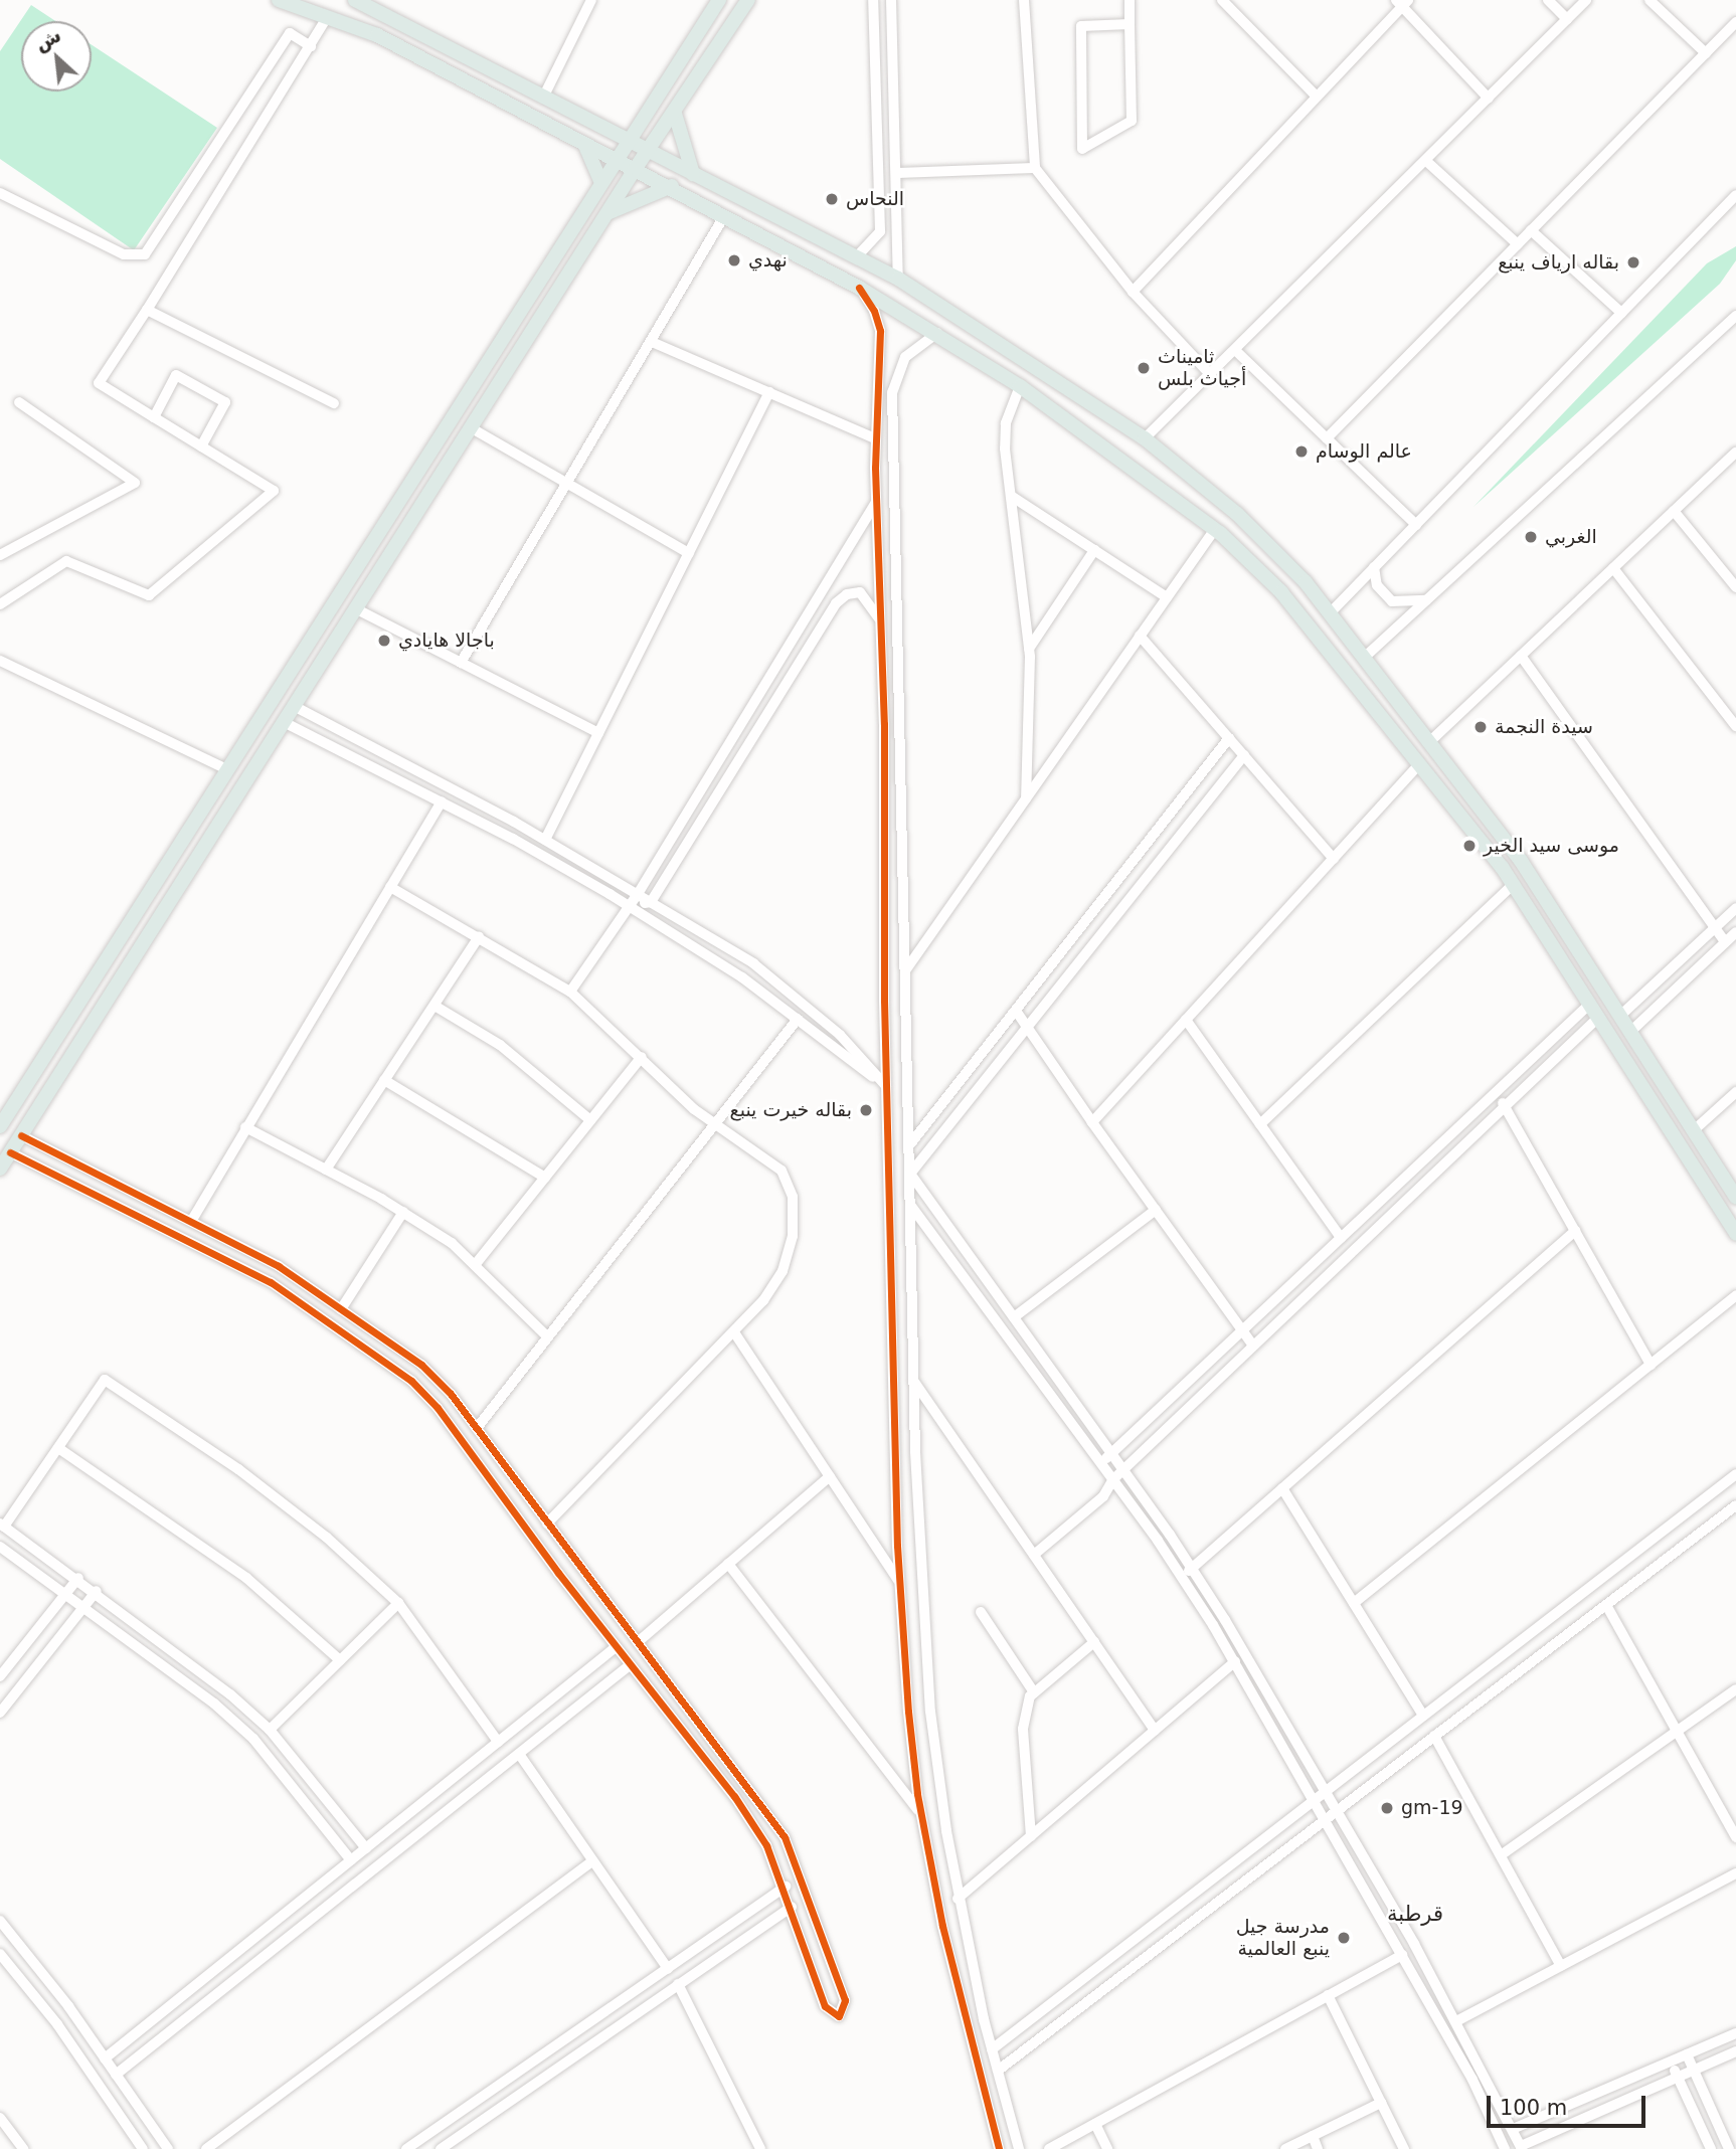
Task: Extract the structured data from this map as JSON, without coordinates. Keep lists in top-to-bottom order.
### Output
{
  "districts": ["قرطبة"],
  "places": [
    "النحاس",
    "نهدي",
    "بقاله ارياف ينبع",
    "ثاميناث أجياث بلس",
    "عالم الوسام",
    "الغربي",
    "باجالا هايادي",
    "سيدة النجمة",
    "موسى سيد الخير",
    "بقاله خيرت ينبع",
    "gm-19",
    "مدرسة جيل ينبع العالمية"
  ],
  "scale_bar": "100 m",
  "north": "top left"
}
